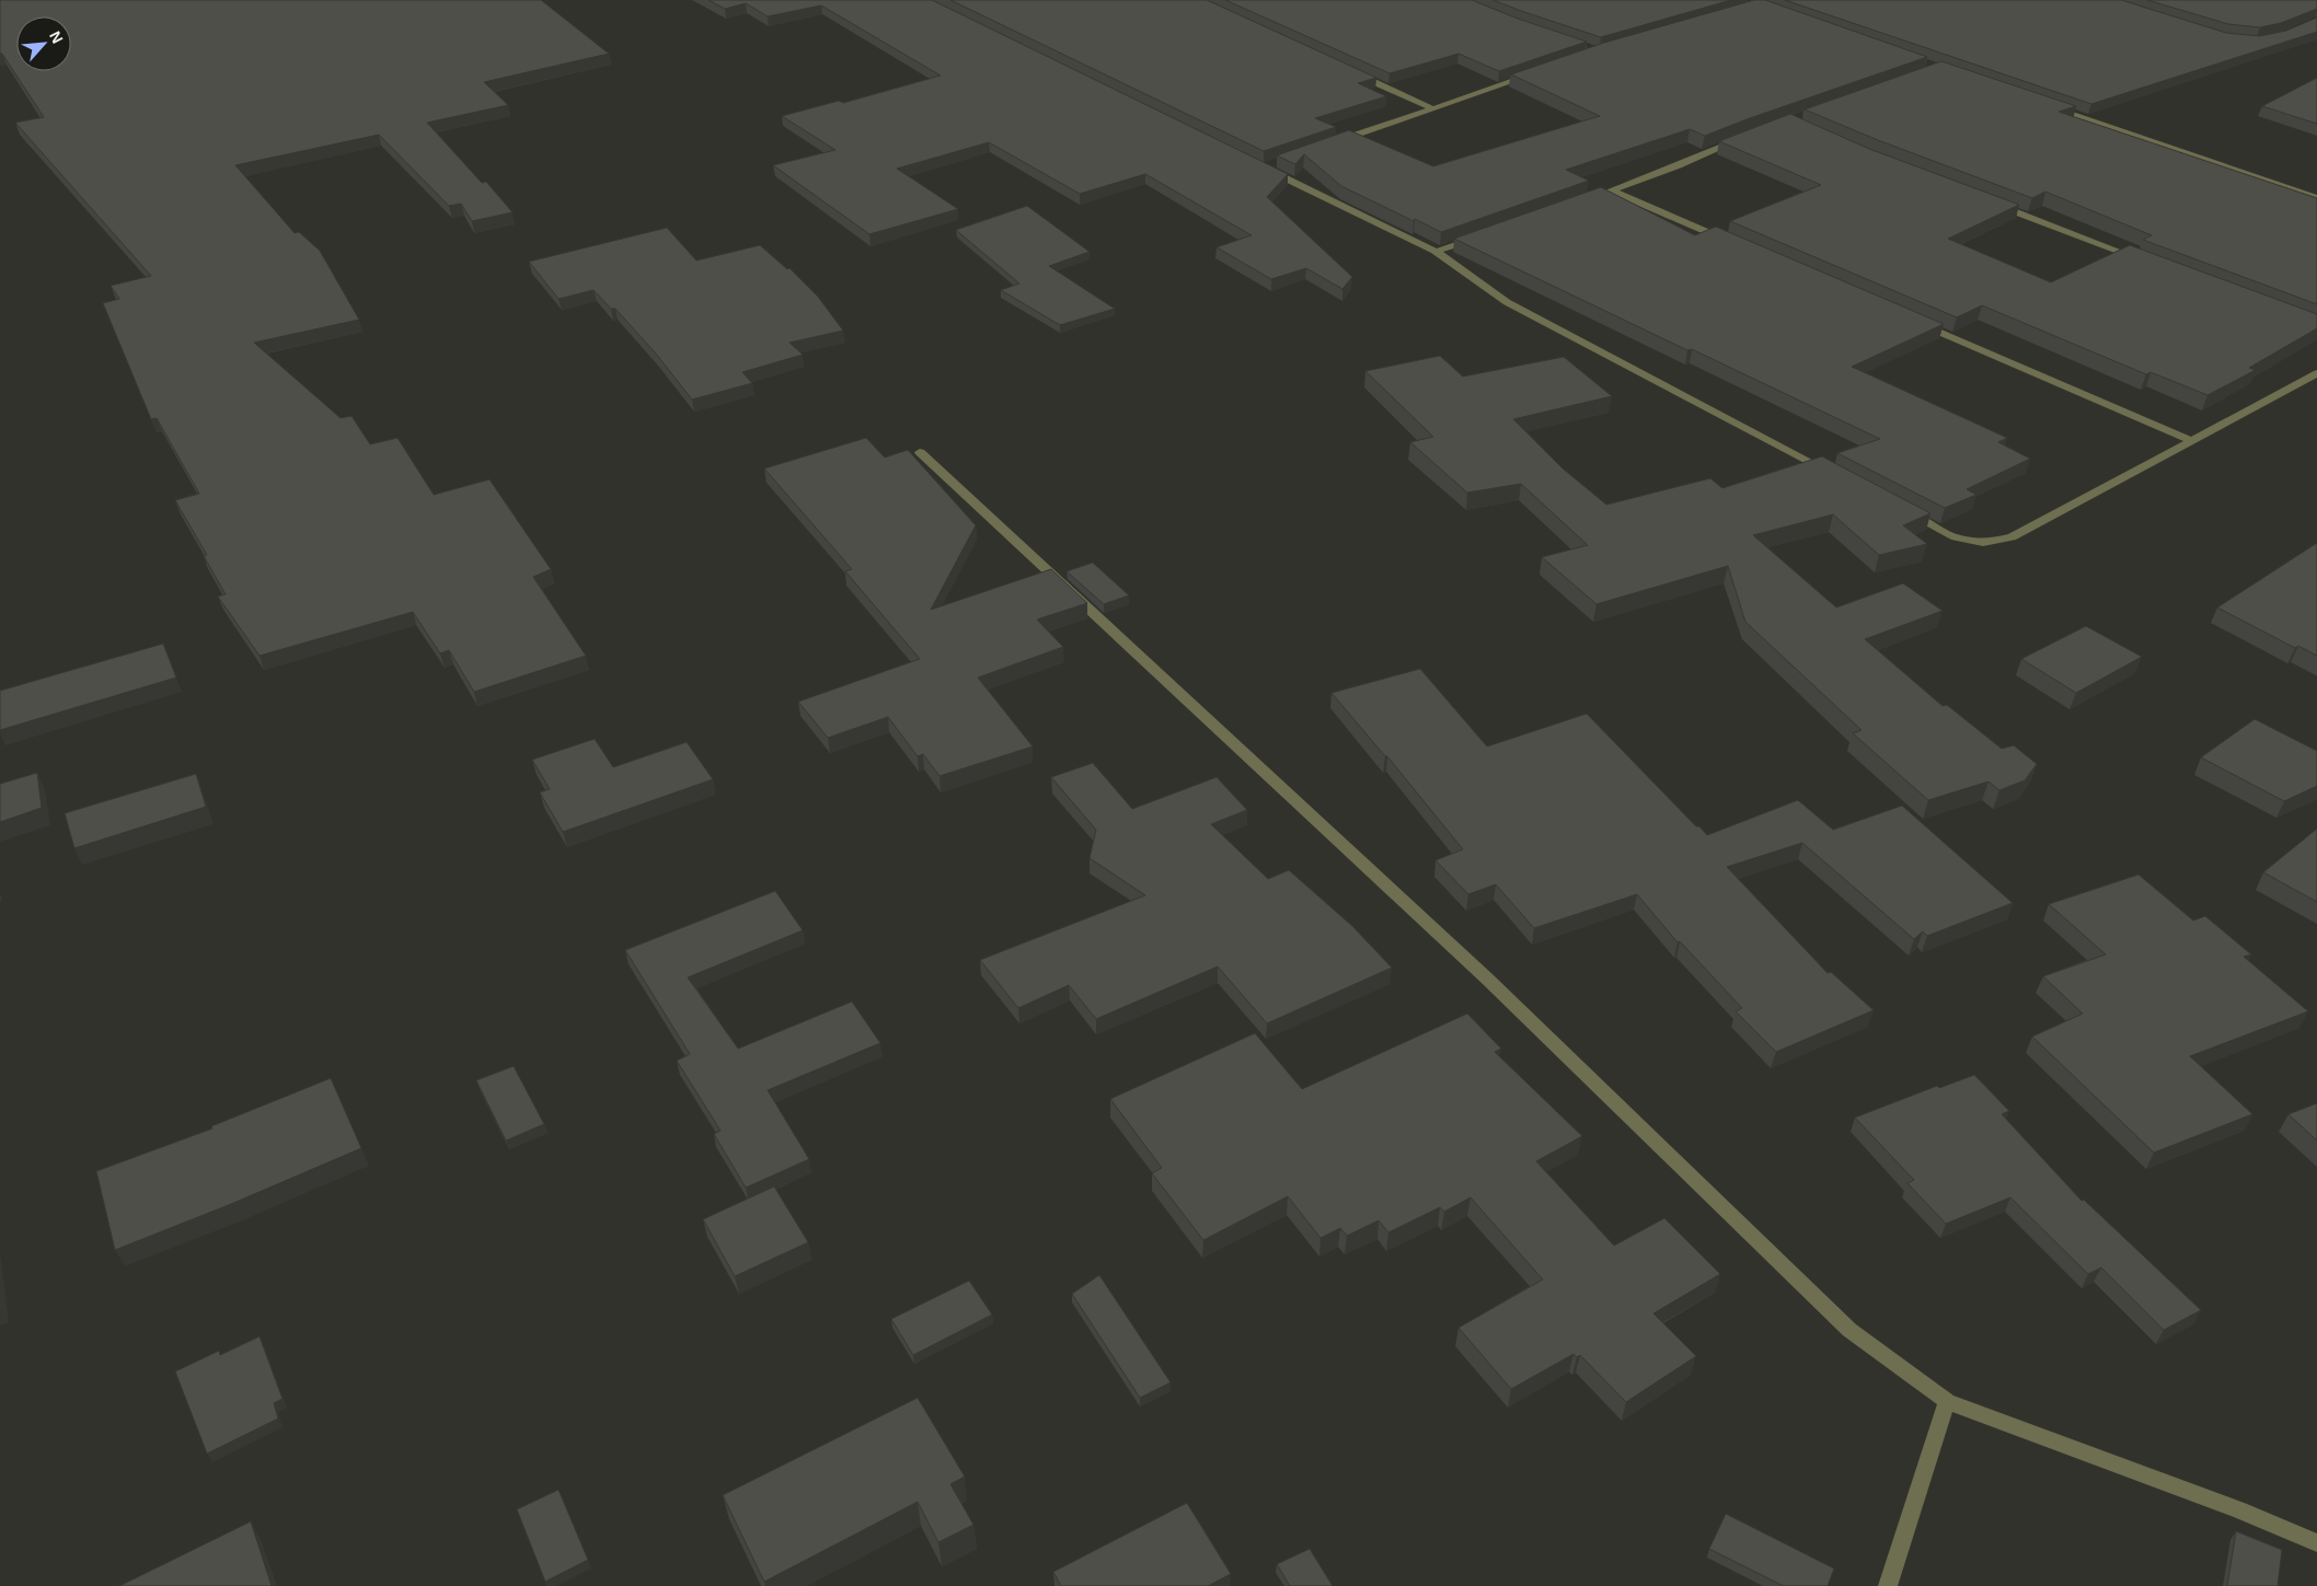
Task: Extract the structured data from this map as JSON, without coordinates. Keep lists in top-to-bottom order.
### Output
{
  "north": "top right"
}
